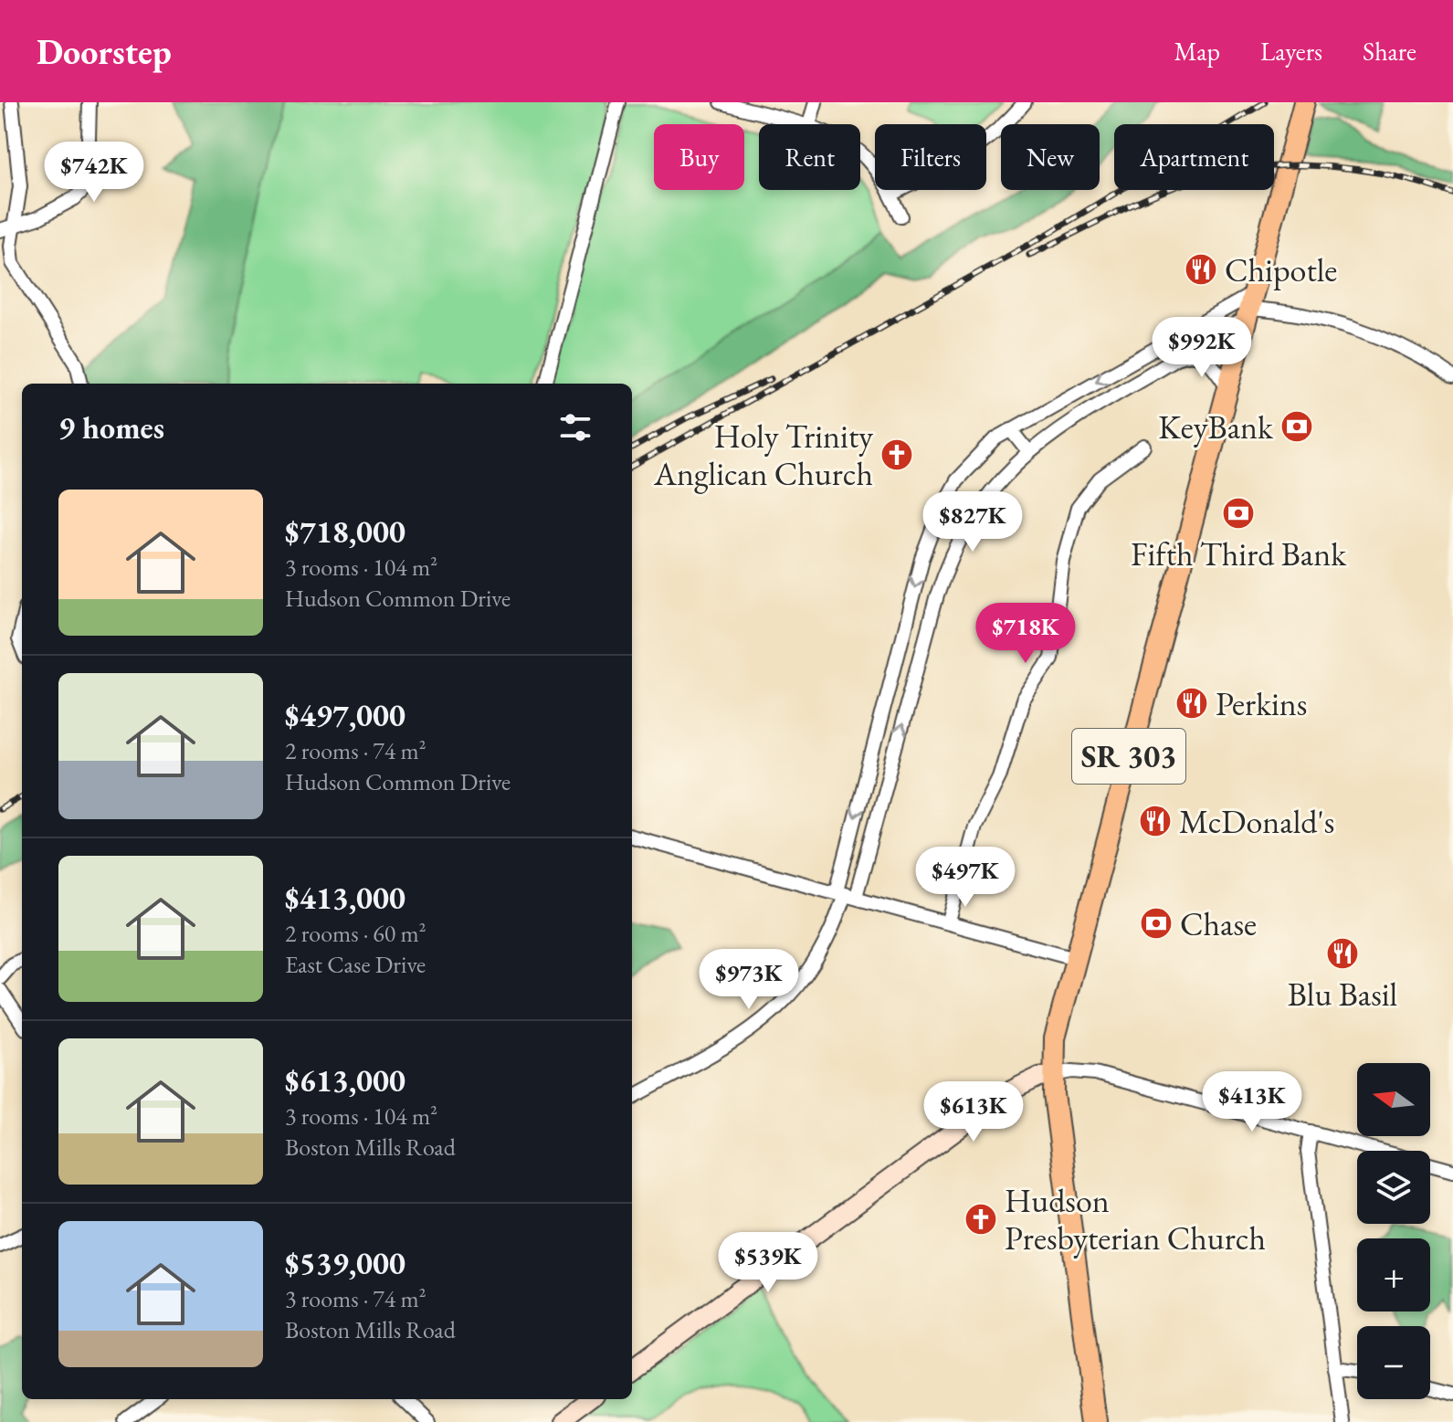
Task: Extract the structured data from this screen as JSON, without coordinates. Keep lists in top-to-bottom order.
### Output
{
  "streets": {
    "main road": ["SR 303"]
  },
  "places": {
    "restaurant": [
      "Chipotle",
      "Perkins",
      "McDonald's",
      "Blu Basil"
    ],
    "bank": ["KeyBank", "Fifth Third Bank", "Chase"],
    "church": ["Holy Trinity Anglican Church", "Hudson Presbyterian Church"]
  },
  "north": "left",
  "page": {
    "header": "Doorstep",
    "nav": ["Map", "Layers", "Share"],
    "chip": [
      "Buy",
      "Rent",
      "Filters",
      "New",
      "Apartment"
    ],
    "price": [
      "$742K",
      "$992K",
      "$827K",
      "$718K",
      "$497K",
      "$973K",
      "$413K",
      "$613K",
      "$539K"
    ],
    "heading": "9 homes",
    "list": [
      {
        "name": "$718,000",
        "note": "3 rooms · 104 m² · Hudson Common Drive"
      },
      {
        "name": "$497,000",
        "note": "2 rooms · 74 m² · Hudson Common Drive"
      },
      {
        "name": "$413,000",
        "note": "2 rooms · 60 m² · East Case Drive"
      },
      {
        "name": "$613,000",
        "note": "3 rooms · 104 m² · Boston Mills Road"
      },
      {
        "name": "$539,000",
        "note": "3 rooms · 74 m² · Boston Mills Road"
      }
    ],
    "map_buttons": ["+", "−"]
  }
}
